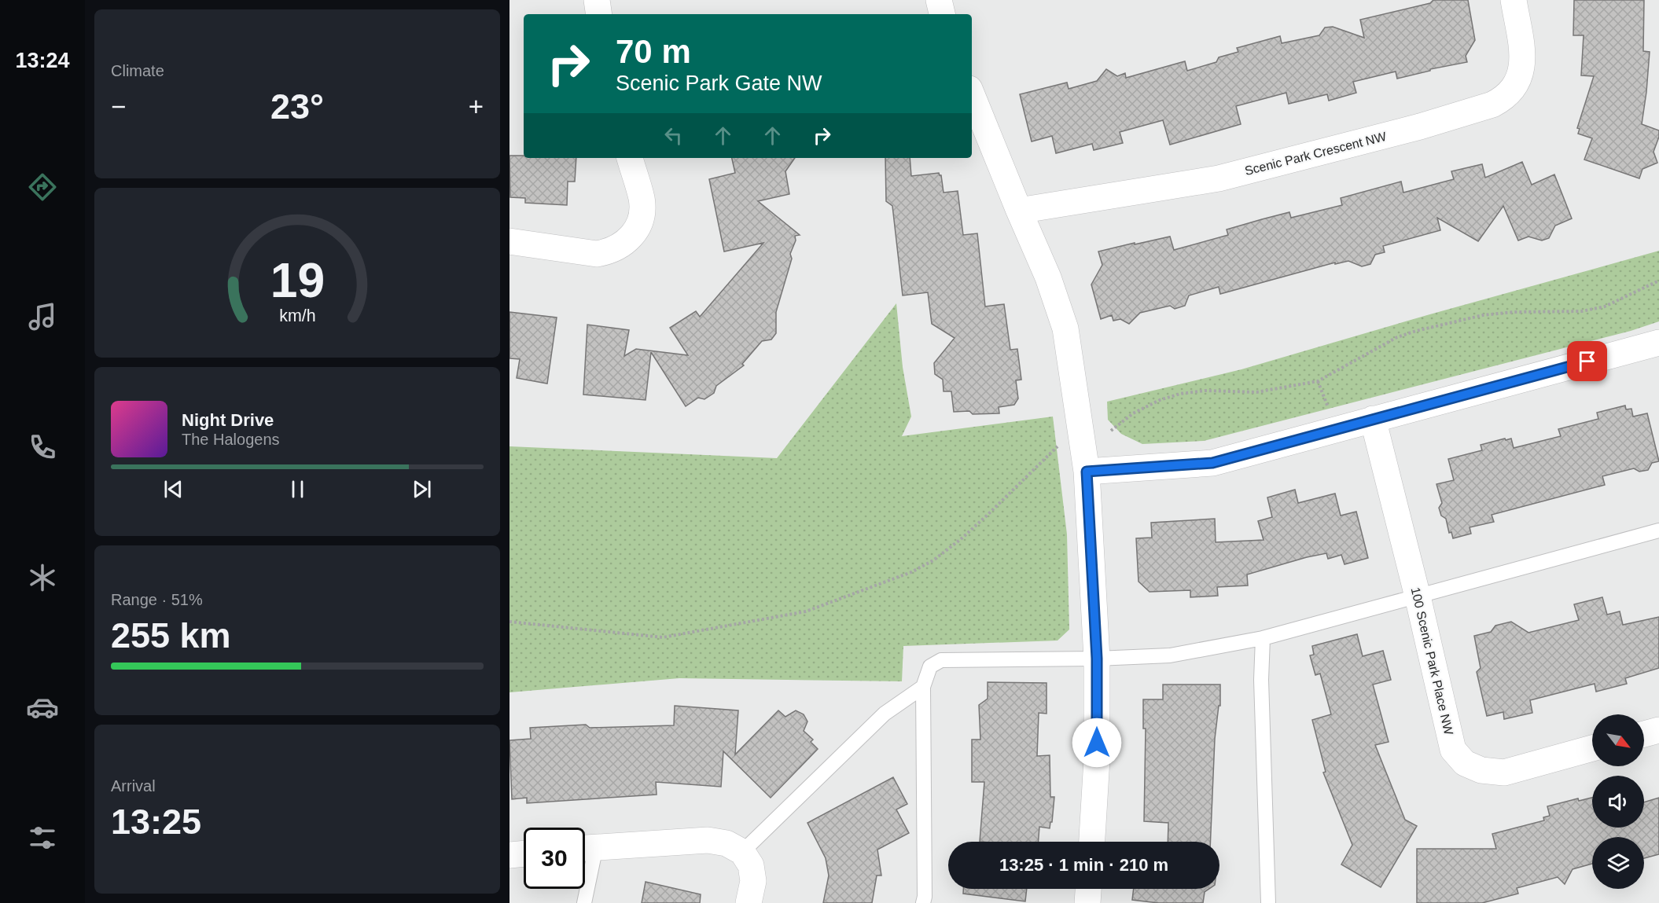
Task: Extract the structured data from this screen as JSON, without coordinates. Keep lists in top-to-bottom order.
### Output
{
  "streets": {
    "street": ["Scenic Park Crescent NW", "100 Scenic Park Place NW"]
  },
  "north": "bottom right",
  "page": {
    "tabs": "13:24",
    "tile": [
      "Climate",
      ["Range · 51%", "255 km"],
      ["Arrival", "13:25"]
    ],
    "turn": ["70 m", "Scenic Park Gate NW"],
    "heat": ["−", "23°", "+"],
    "song": ["Night Drive", "The Halogens"],
    "limit": "30",
    "trip": "13:25 · 1 min · 210 m",
    "gauge": ["19", "km/h"]
  }
}
